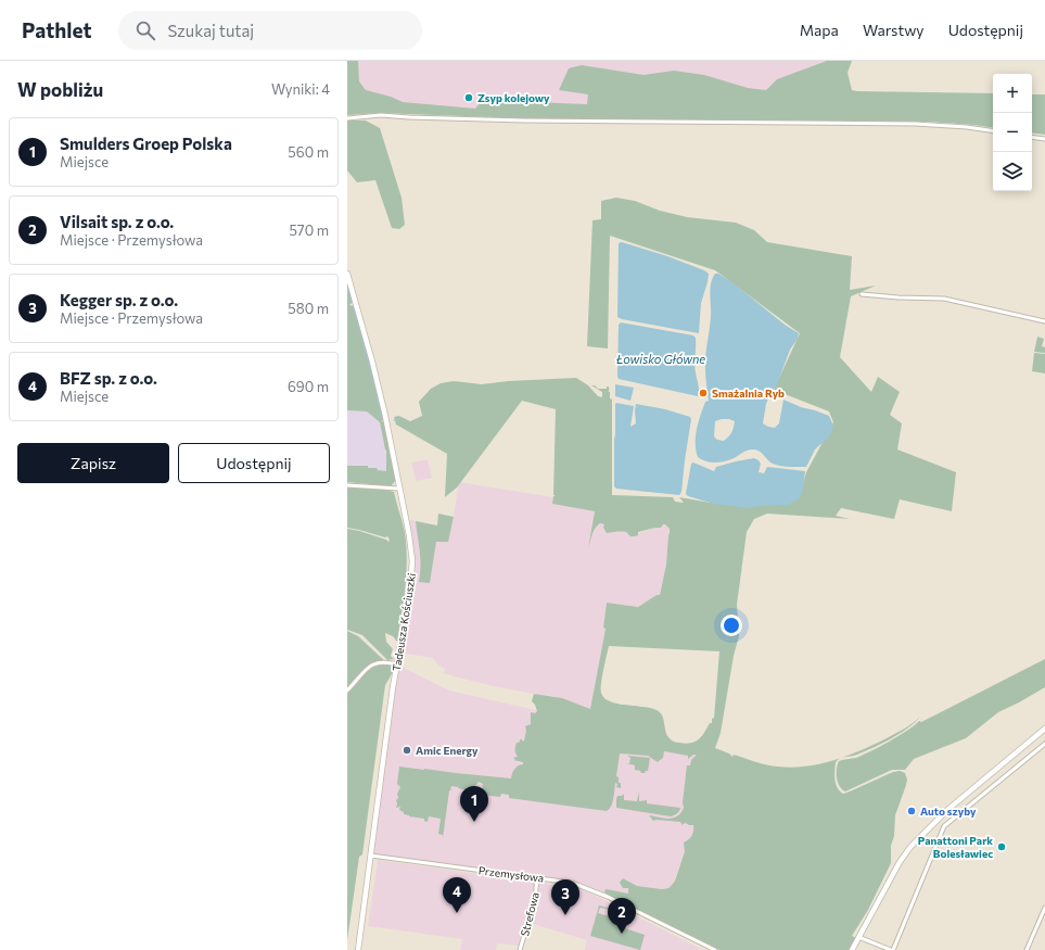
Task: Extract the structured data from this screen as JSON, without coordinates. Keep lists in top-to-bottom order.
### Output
{
  "streets": {
    "main road": ["Tadeusza Kościuszki"],
    "street": ["Przemysłowa", "Strefowa"]
  },
  "crossings": [
    ["Tadeusza Kościuszki", "Przemysłowa"],
    ["Przemysłowa", "Strefowa"]
  ],
  "water": ["Łowisko Główne"],
  "places": [
    "Zsyp kolejowy",
    "Smażalnia Ryb",
    "Amic Energy",
    "Auto szyby",
    "Panattoni Park Bolesławiec"
  ],
  "page": {
    "header": "Pathlet",
    "search": "Szukaj tutaj",
    "nav": ["Mapa", "Warstwy", "Udostępnij"],
    "heading": ["W pobliżu", "Wyniki: 4"],
    "map_buttons": ["+", "−"],
    "list": [
      {
        "mark": "1",
        "name": "Smulders Groep Polska",
        "note": "Miejsce",
        "value": "560 m"
      },
      {
        "mark": "2",
        "name": "Vilsait sp. z o.o.",
        "note": "Miejsce · Przemysłowa",
        "value": "570 m"
      },
      {
        "mark": "3",
        "name": "Kegger sp. z o.o.",
        "note": "Miejsce · Przemysłowa",
        "value": "580 m"
      },
      {
        "mark": "4",
        "name": "BFZ sp. z o.o.",
        "note": "Miejsce",
        "value": "690 m"
      }
    ],
    "buttons": ["Zapisz", "Udostępnij"],
    "pins": [
      "1",
      "4",
      "3",
      "2"
    ]
  }
}
